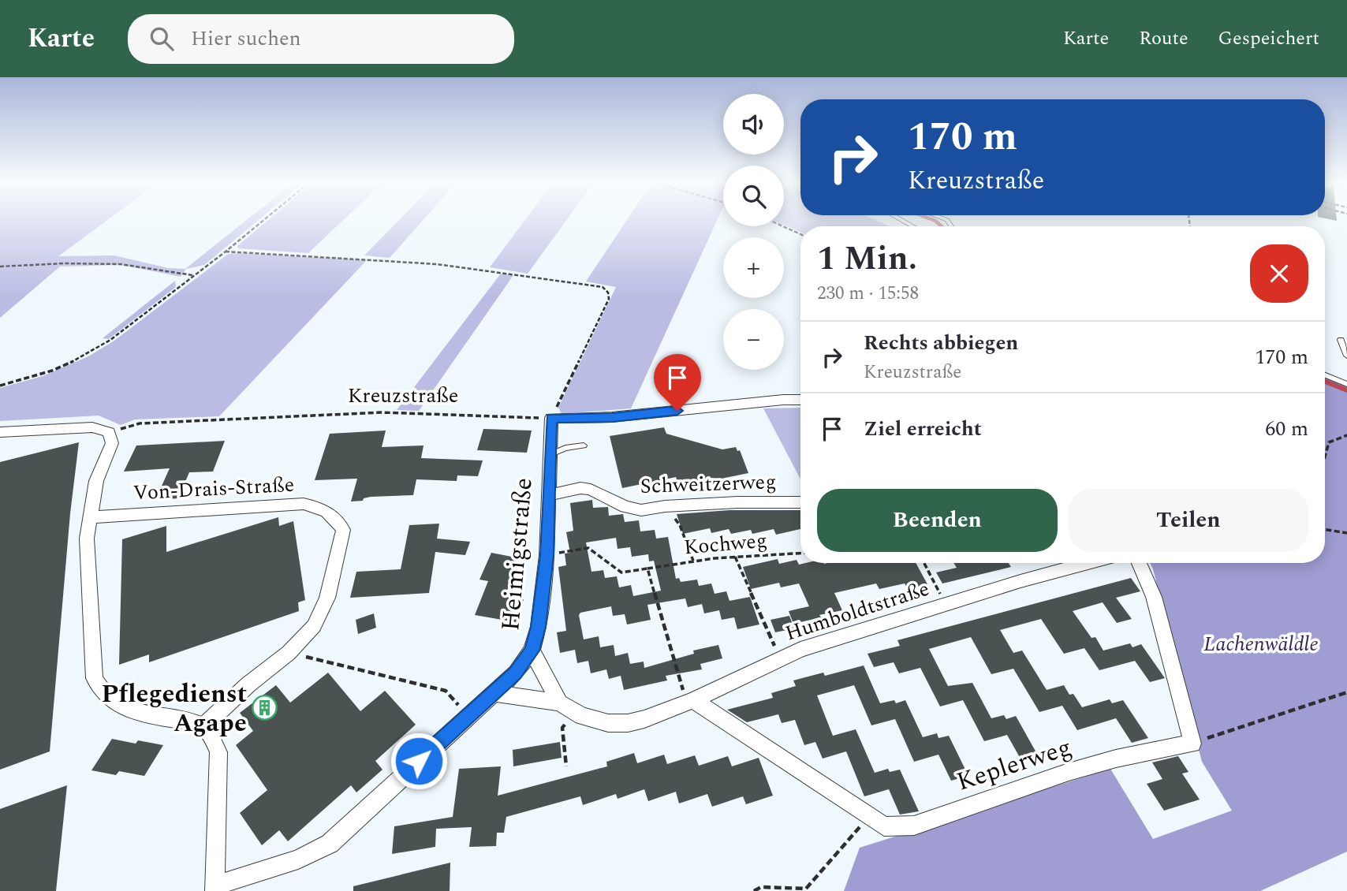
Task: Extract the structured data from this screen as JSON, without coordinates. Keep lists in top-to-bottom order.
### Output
{
  "streets": {
    "street": [
      "Schweitzerweg",
      "Von-Drais-Straße",
      "Heimigstraße",
      "Humboldtstraße",
      "Keplerweg"
    ],
    "path": ["Kreuzstraße", "Kochweg"]
  },
  "crossings": [
    ["Kreuzstraße", "Heimigstraße"],
    ["Schweitzerweg", "Heimigstraße"],
    ["Kochweg", "Heimigstraße"],
    ["Heimigstraße", "Humboldtstraße"],
    ["Humboldtstraße", "Keplerweg"]
  ],
  "parks": ["Lachenwäldle"],
  "places": {
    "building": ["Pflegedienst Agape"]
  },
  "page": {
    "header": "Karte",
    "search": "Hier suchen",
    "nav": ["Karte", "Route", "Gespeichert"],
    "map_buttons": ["+", "−"],
    "turn": ["170 m", "Kreuzstraße"],
    "heading": ["1 Min.", "230 m · 15:58"],
    "list": [
      {
        "name": "Rechts abbiegen",
        "note": "Kreuzstraße",
        "value": "170 m"
      },
      {
        "name": "Ziel erreicht",
        "value": "60 m"
      }
    ],
    "buttons": ["Beenden", "Teilen"]
  }
}
